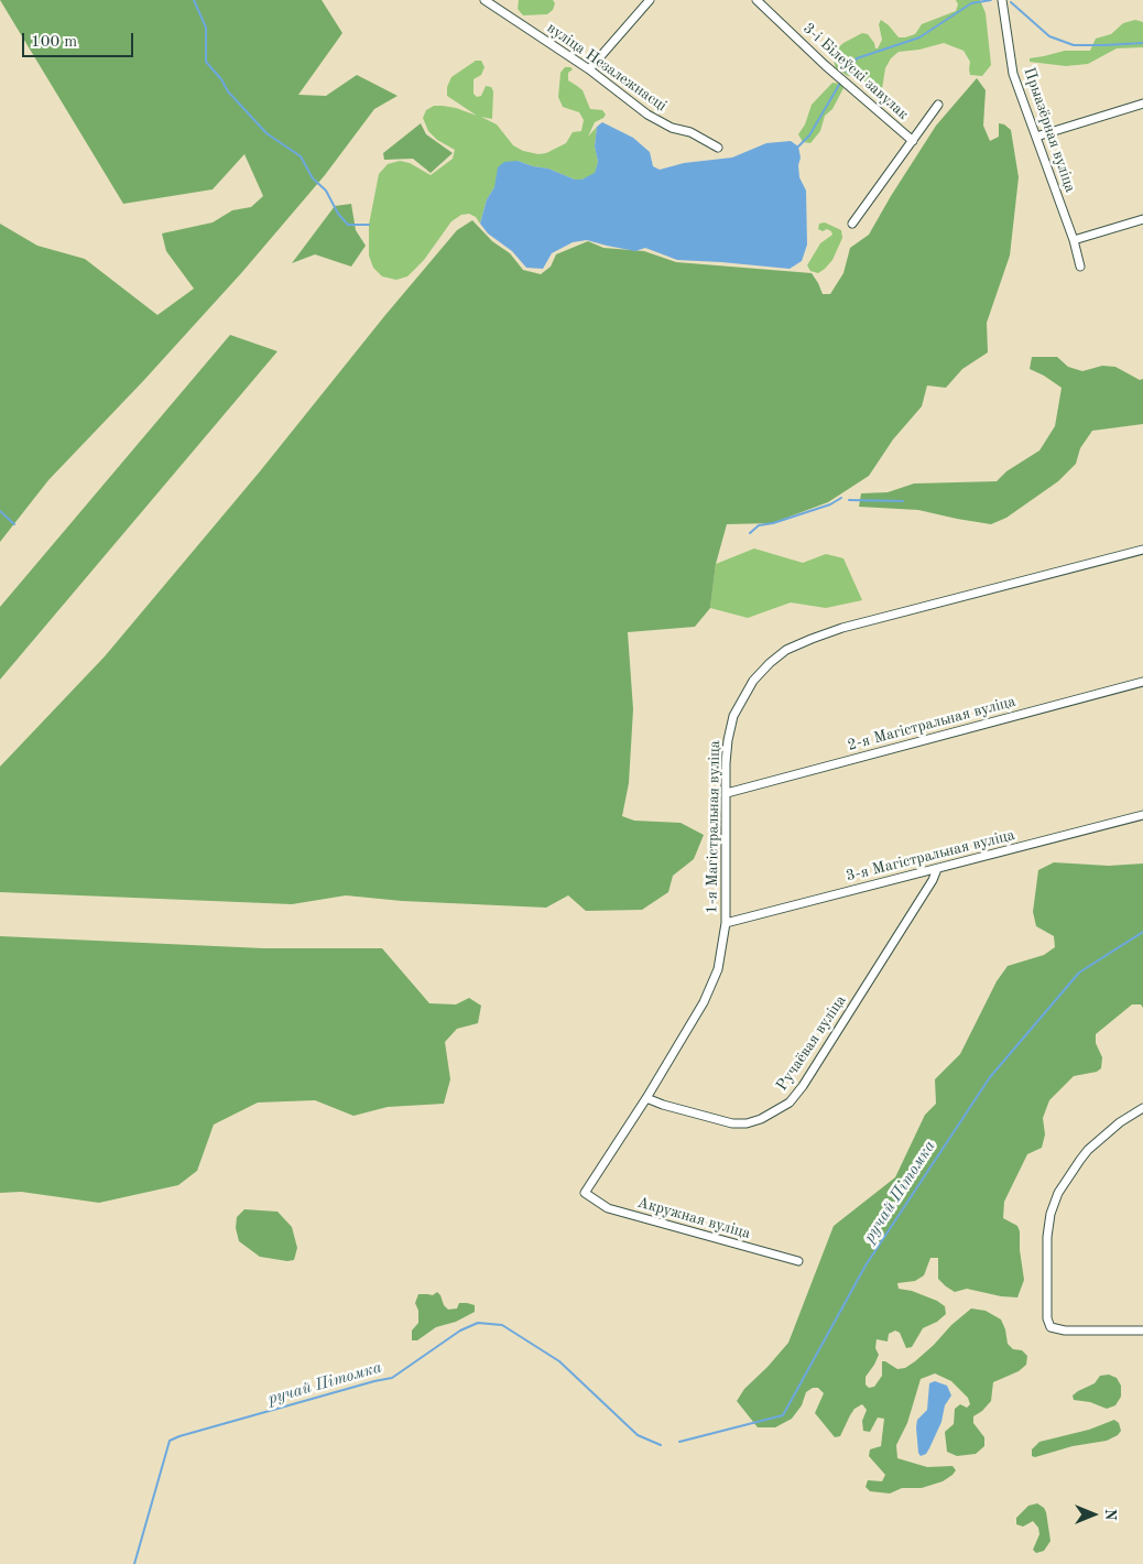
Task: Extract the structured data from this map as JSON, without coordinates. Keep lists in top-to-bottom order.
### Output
{
  "streets": {
    "street": [
      "вуліца Незалежнасці",
      "3-і Білеўскі завулак",
      "Прыазёрная вуліца",
      "2-я Магістральная вуліца",
      "1-я Магістральная вуліца",
      "3-я Магістральная вуліца",
      "Ручаёвая вуліца",
      "Акружная вуліца"
    ]
  },
  "crossings": [
    ["2-я Магістральная вуліца", "1-я Магістральная вуліца"],
    ["1-я Магістральная вуліца", "3-я Магістральная вуліца"],
    ["1-я Магістральная вуліца", "Ручаёвая вуліца"],
    ["1-я Магістральная вуліца", "Акружная вуліца"],
    ["3-я Магістральная вуліца", "Ручаёвая вуліца"]
  ],
  "water": ["ручай Пітомка"],
  "scale_bar": "100 m",
  "north": "right"
}
